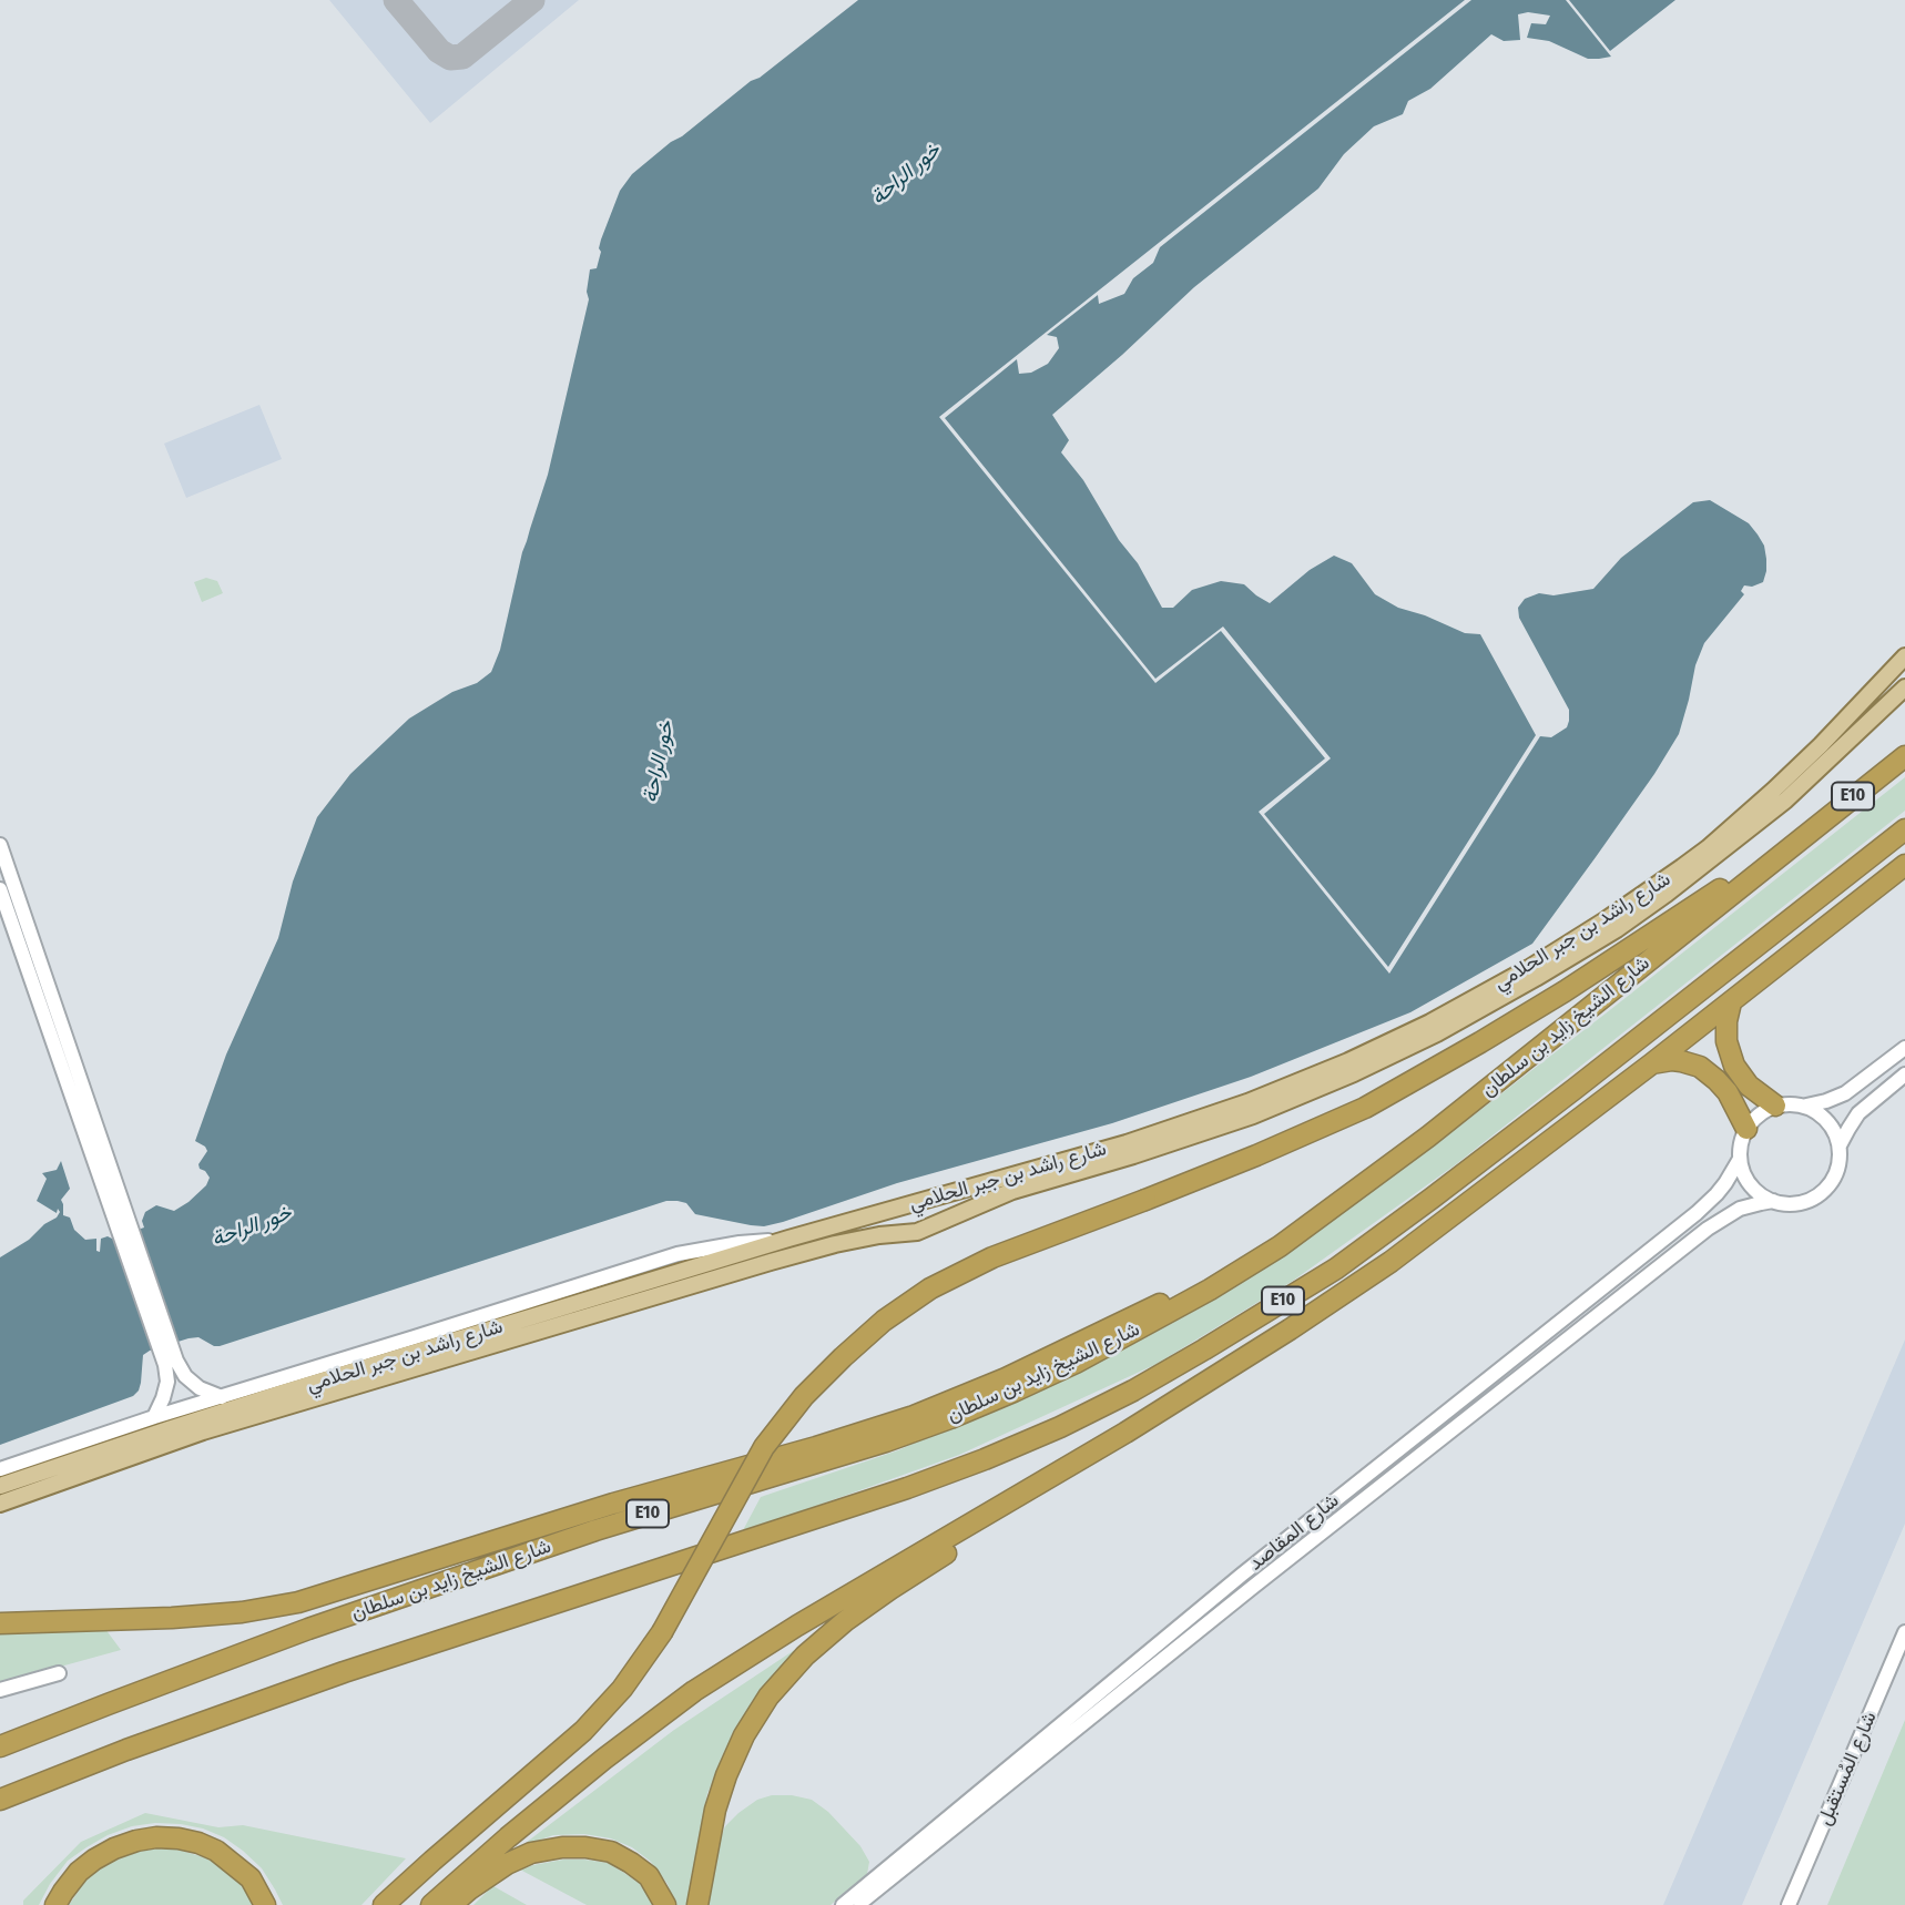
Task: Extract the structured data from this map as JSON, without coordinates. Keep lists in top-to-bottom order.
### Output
{
  "streets": {
    "highway": ["E10", "شارع الشيخ زايد بن سلطان"],
    "main road": ["شارع راشد بن جبر الحلامي"],
    "street": ["شارع المقاصد", "شارع المُستقبل"]
  },
  "water": ["خور الراحة"]
}
